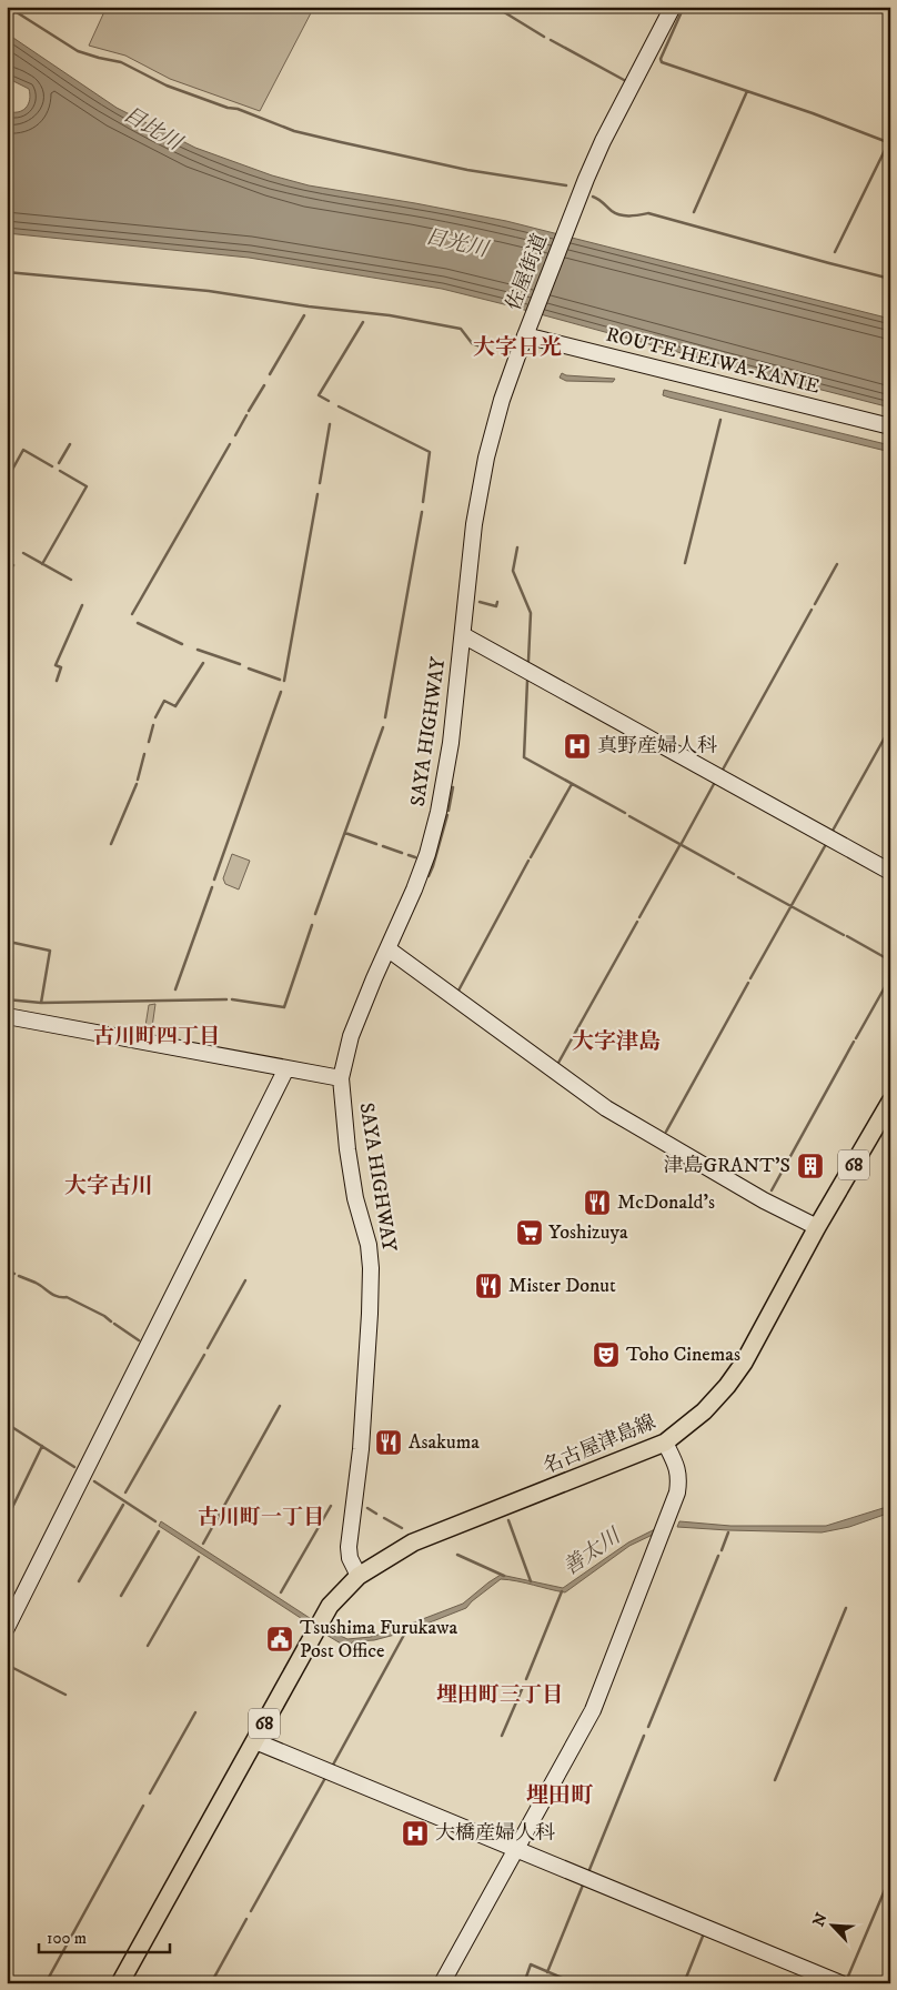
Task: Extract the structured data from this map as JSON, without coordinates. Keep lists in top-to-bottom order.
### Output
{
  "streets": {
    "main road": ["68", "名古屋津島線"],
    "street": ["佐屋街道", "ROUTE HEIWA-KANIE", "SAYA HIGHWAY"]
  },
  "crossings": [
    ["佐屋街道", "ROUTE HEIWA-KANIE"],
    ["佐屋街道", "SAYA HIGHWAY"],
    ["SAYA HIGHWAY", "68"],
    ["SAYA HIGHWAY", "名古屋津島線"],
    ["68", "名古屋津島線"]
  ],
  "districts": [
    "大字日光",
    "古川町四丁目",
    "大字津島",
    "大字古川",
    "古川町一丁目",
    "埋田町三丁目",
    "埋田町"
  ],
  "water": ["目比川", "日光川", "善太川"],
  "places": {
    "hospital": ["真野産婦人科", "大橋産婦人科"],
    "building": ["津島GRANT'S"],
    "restaurant": ["McDonald's", "Mister Donut", "Asakuma"],
    "supermarket": ["Yoshizuya"],
    "theatre": ["Toho Cinemas"],
    "public building": ["Tsushima Furukawa Post Office"]
  },
  "scale_bar": "100 m",
  "north": "top left"
}
